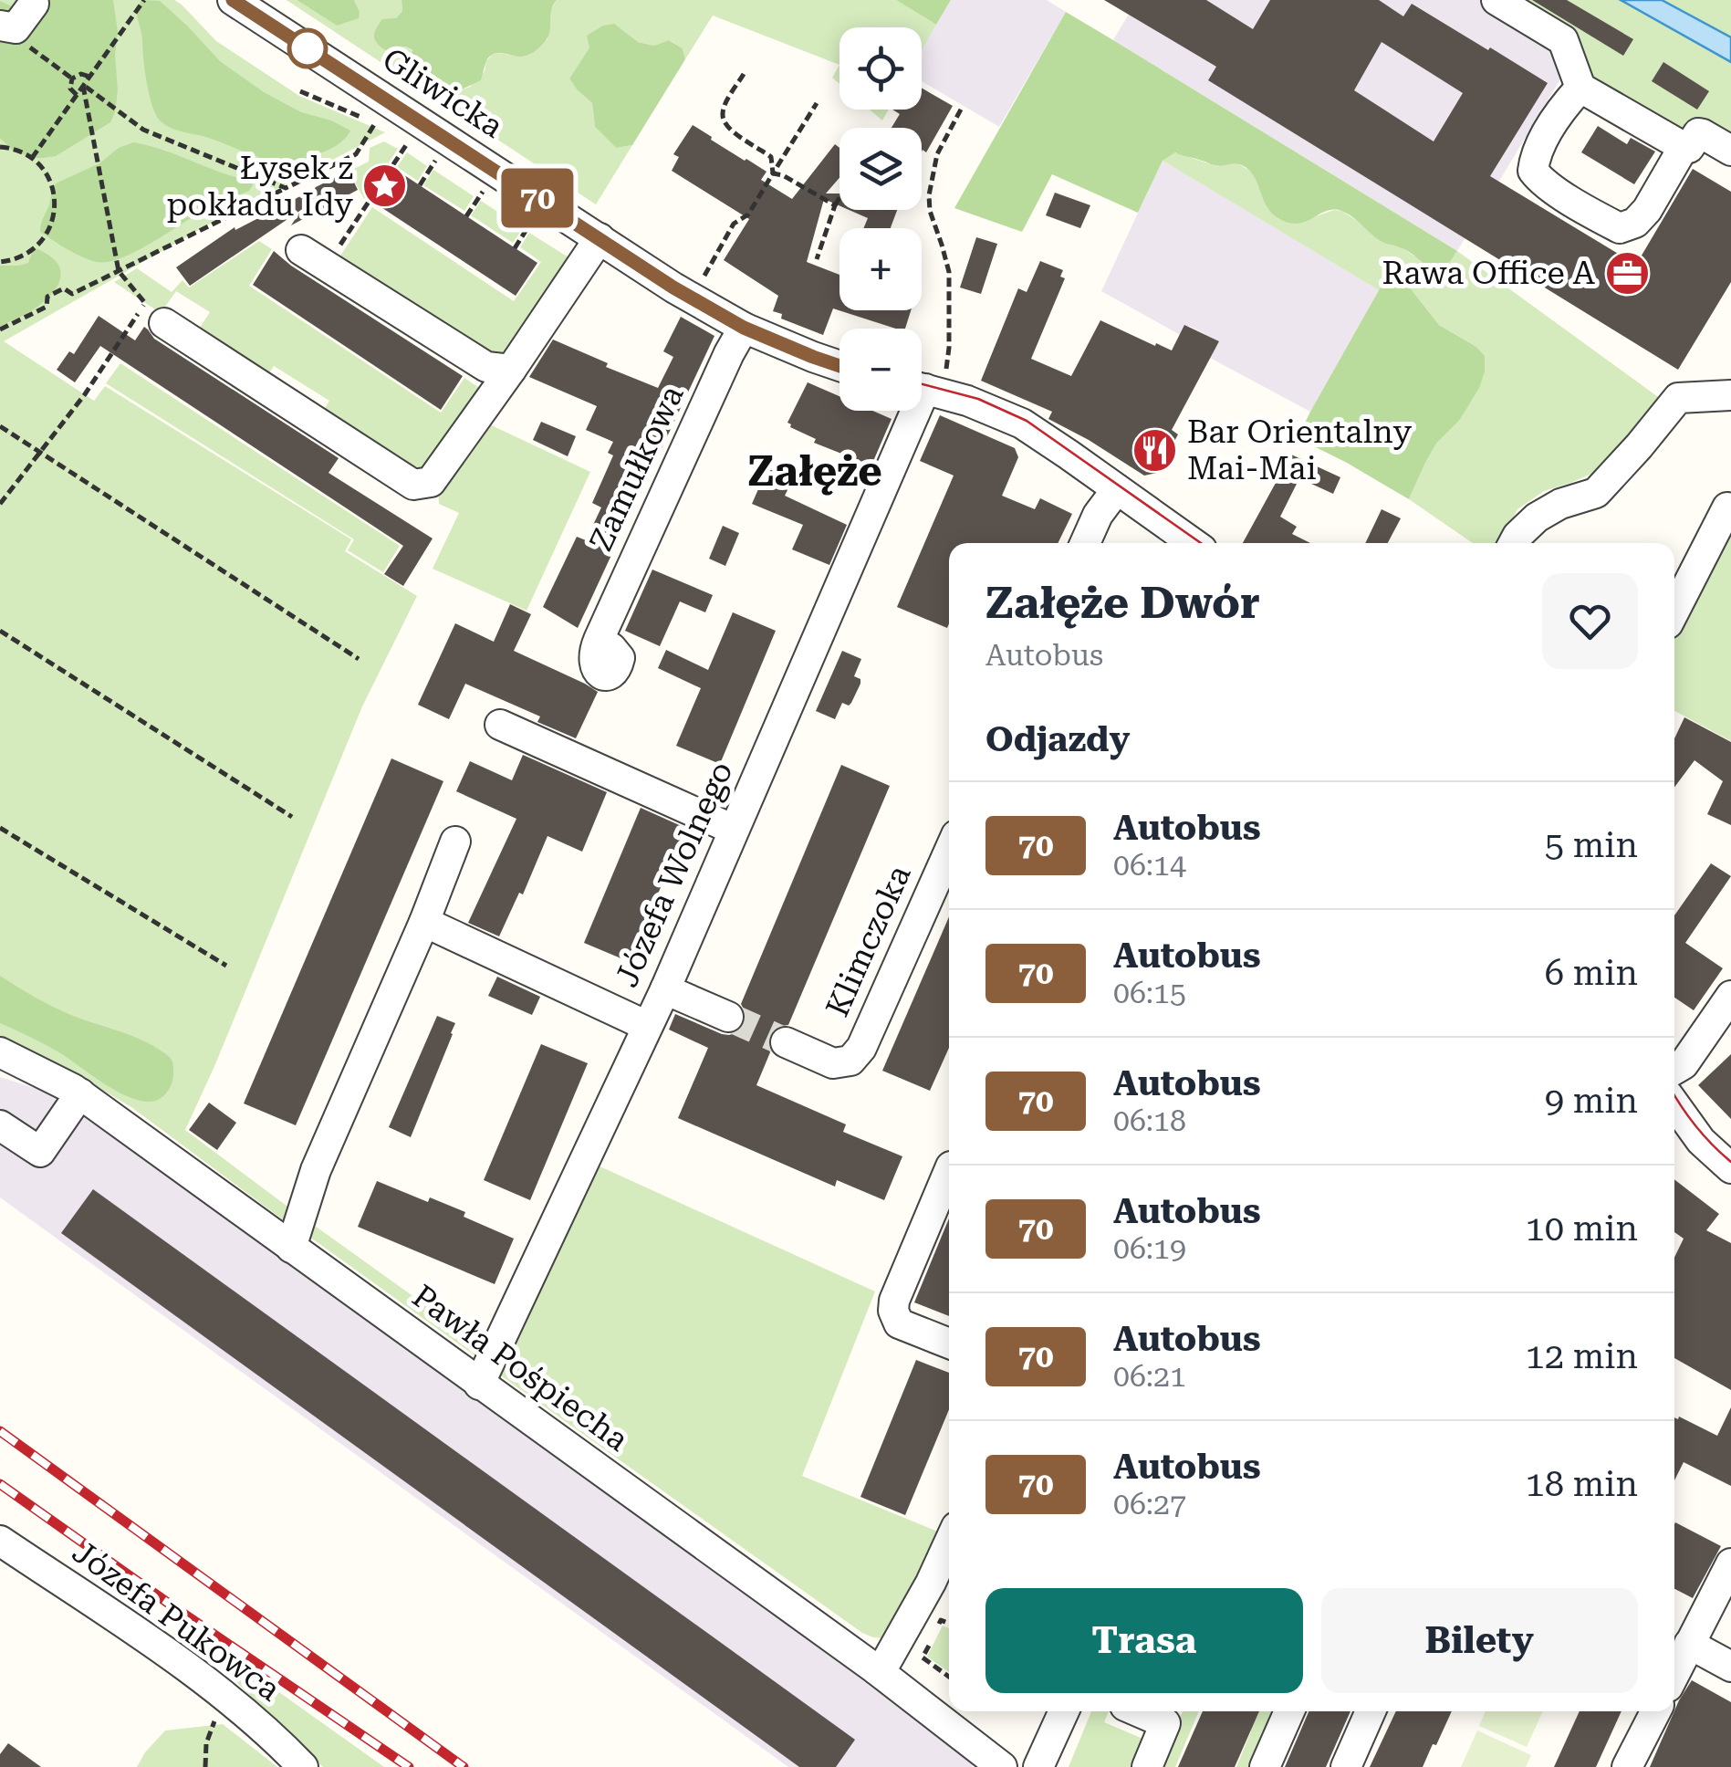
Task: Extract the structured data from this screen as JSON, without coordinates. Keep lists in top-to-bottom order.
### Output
{
  "streets": {
    "street": [
      "Gliwicka",
      "Zamułkowa",
      "Józefa Wolnego",
      "Klimczoka",
      "Pawła Pośpiecha",
      "Józefa Pukowca"
    ]
  },
  "crossings": [
    ["Gliwicka", "Zamułkowa"],
    ["Józefa Wolnego", "Pawła Pośpiecha"]
  ],
  "districts": ["Załęże"],
  "places": {
    "place": ["Łysek z pokładu Idy"],
    "office": ["Rawa Office A"],
    "restaurant": ["Bar Orientalny Mai-Mai"]
  },
  "lines": ["bus line 70"],
  "page": {
    "on_map": "70",
    "map_buttons": ["+", "−"],
    "heading": [
      ["Załęże Dwór", "Autobus"],
      "Odjazdy"
    ],
    "list": [
      {
        "mark": "70",
        "name": "Autobus",
        "note": "06:14",
        "value": "5 min"
      },
      {
        "mark": "70",
        "name": "Autobus",
        "note": "06:15",
        "value": "6 min"
      },
      {
        "mark": "70",
        "name": "Autobus",
        "note": "06:18",
        "value": "9 min"
      },
      {
        "mark": "70",
        "name": "Autobus",
        "note": "06:19",
        "value": "10 min"
      },
      {
        "mark": "70",
        "name": "Autobus",
        "note": "06:21",
        "value": "12 min"
      },
      {
        "mark": "70",
        "name": "Autobus",
        "note": "06:27",
        "value": "18 min"
      }
    ],
    "buttons": ["Trasa", "Bilety"]
  }
}
